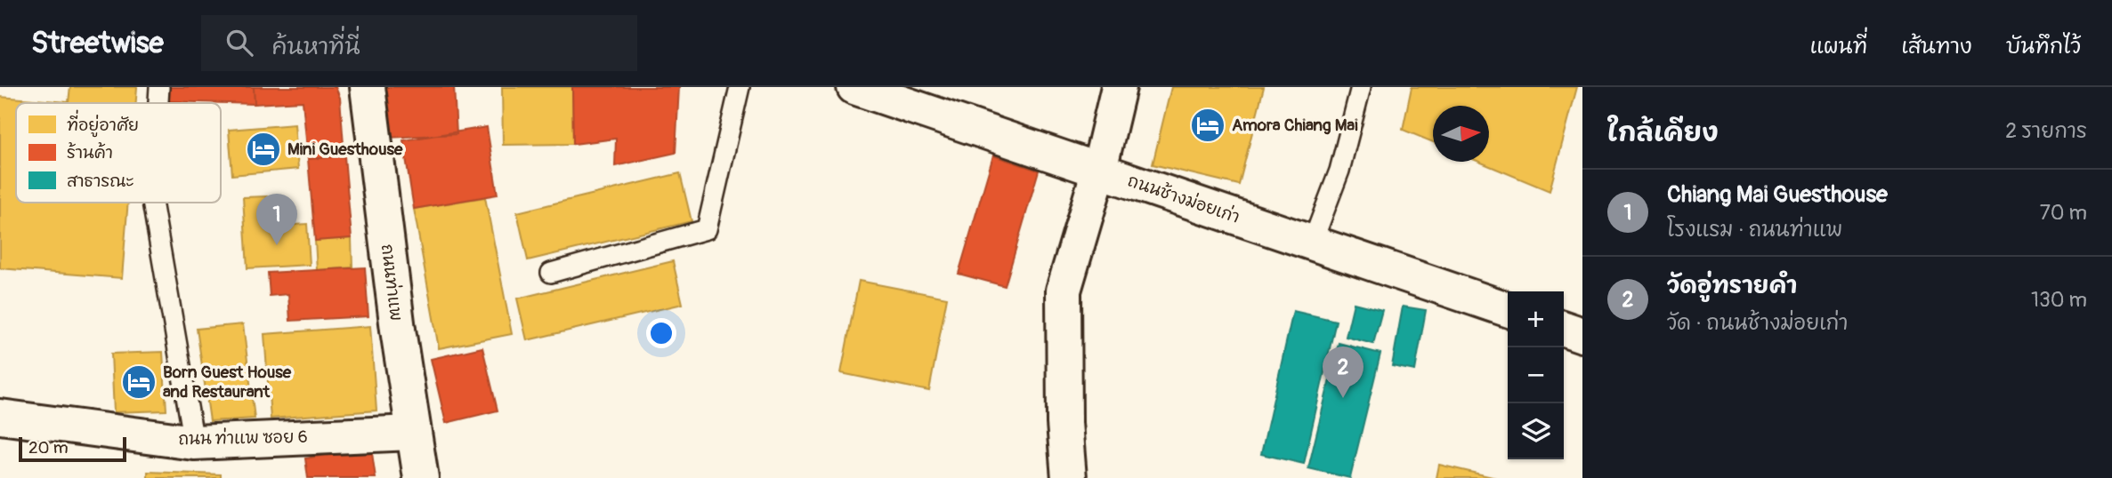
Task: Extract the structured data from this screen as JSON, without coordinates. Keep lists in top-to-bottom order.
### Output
{
  "streets": {
    "street": ["ถนนช้างม่อยเก่า", "ถนนท่าแพ", "ถนน ท่าแพ ซอย 6"]
  },
  "crossings": [
    ["ถนนท่าแพ", "ถนน ท่าแพ ซอย 6"]
  ],
  "places": {
    "hotel": ["Amora Chiang Mai", "Mini Guesthouse", "Born Guest House and Restaurant"]
  },
  "legend": ["ที่อยู่อาศัย", "ร้านค้า", "สาธารณะ"],
  "scale_bar": "20 m",
  "north": "right",
  "page": {
    "header": "Streetwise",
    "search": "ค้นหาที่นี่",
    "nav": ["แผนที่", "เส้นทาง", "บันทึกไว้"],
    "heading": ["ใกล้เคียง", "2 รายการ"],
    "list": [
      {
        "mark": "1",
        "name": "Chiang Mai Guesthouse",
        "note": "โรงแรม · ถนนท่าแพ",
        "value": "70 m"
      },
      {
        "mark": "2",
        "name": "วัดอู่ทรายคำ",
        "note": "วัด · ถนนช้างม่อยเก่า",
        "value": "130 m"
      }
    ],
    "pins": ["1", "2"],
    "map_buttons": ["+", "−"],
    "scale": "20 m"
  }
}
